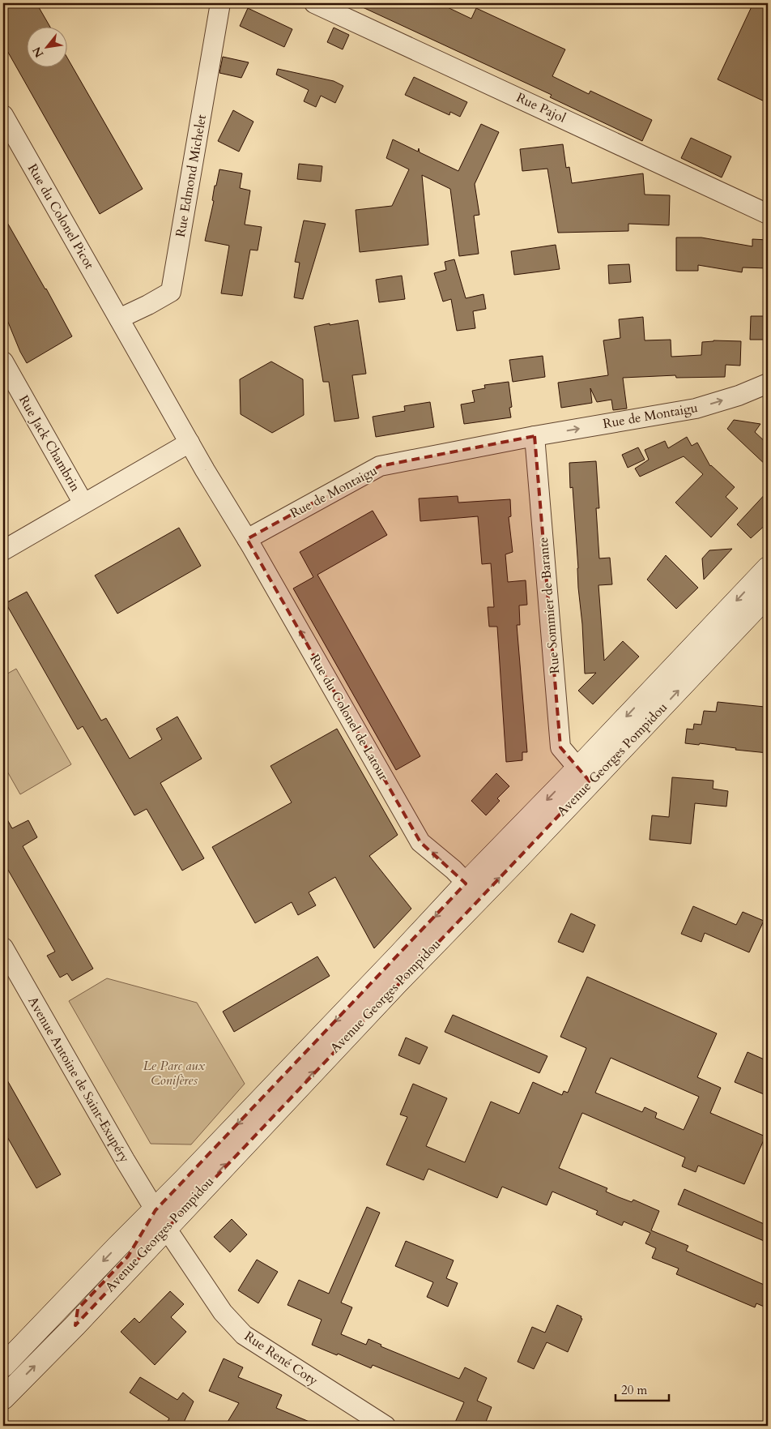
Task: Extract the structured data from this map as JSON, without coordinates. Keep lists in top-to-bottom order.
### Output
{
  "streets": {
    "main road": ["Avenue Georges Pompidou"],
    "street": [
      "Rue Pajol",
      "Rue Edmond Michelet",
      "Rue du Colonel Picot",
      "Rue de Montaigu",
      "Rue Jack Chambrin",
      "Rue Sommier de Barante",
      "Rue du Colonel de Latour",
      "Avenue Antoine de Saint-Exupéry",
      "Rue René Coty"
    ]
  },
  "crossings": [
    ["Rue Edmond Michelet", "Rue du Colonel Picot"],
    ["Rue de Montaigu", "Rue Sommier de Barante"],
    ["Rue de Montaigu", "Rue du Colonel de Latour"],
    ["Rue Sommier de Barante", "Avenue Georges Pompidou"],
    ["Rue du Colonel de Latour", "Avenue Georges Pompidou"],
    ["Avenue Georges Pompidou", "Avenue Antoine de Saint-Exupéry"],
    ["Avenue Georges Pompidou", "Rue René Coty"],
    ["Avenue Antoine de Saint-Exupéry", "Rue René Coty"]
  ],
  "one_way": ["Rue de Montaigu", "Rue du Colonel de Latour"],
  "parks": ["Le Parc aux Conifères"],
  "scale_bar": "20 m",
  "north": "bottom left"
}
